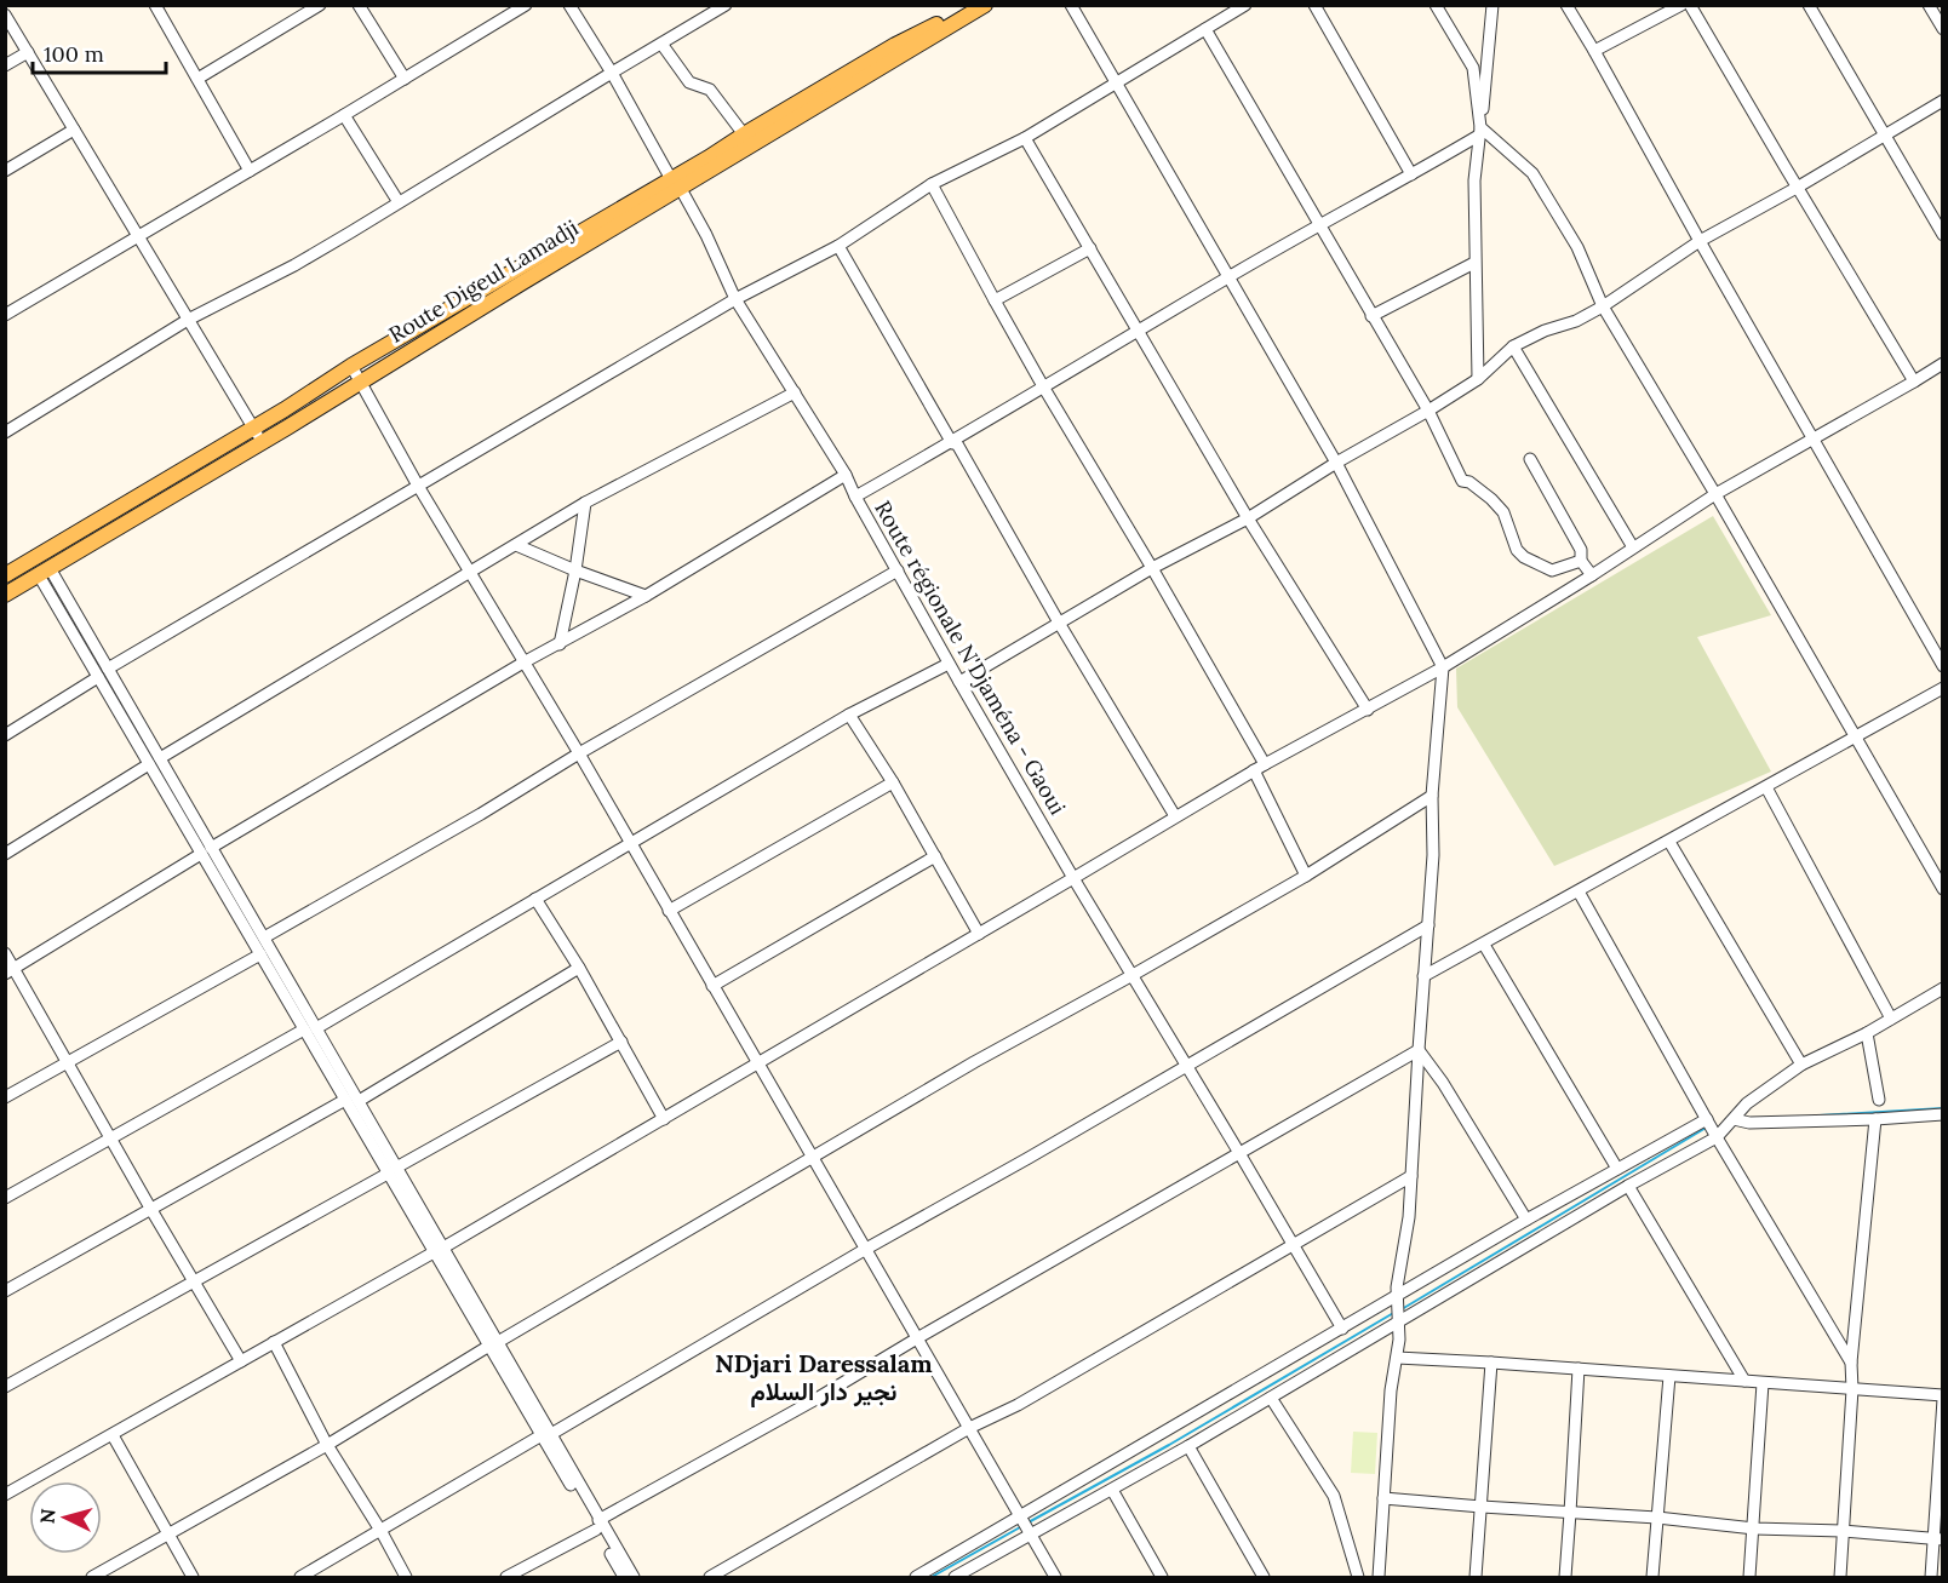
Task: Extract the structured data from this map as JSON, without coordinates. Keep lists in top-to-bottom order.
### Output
{
  "streets": {
    "main road": ["Route Digeul Lamadji"],
    "street": ["Route régionale N'Djaména - Gaoui"]
  },
  "crossings": [
    ["Route Digeul Lamadji", "Route régionale N'Djaména - Gaoui"]
  ],
  "districts": ["NDjari Daressalam نجير دار السلام"],
  "scale_bar": "100 m",
  "north": "left"
}
